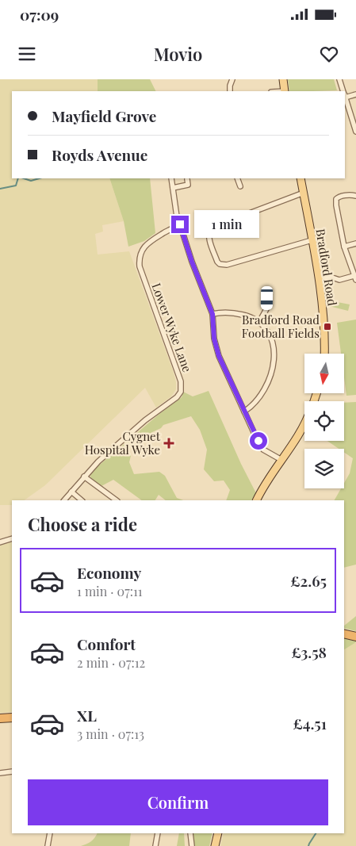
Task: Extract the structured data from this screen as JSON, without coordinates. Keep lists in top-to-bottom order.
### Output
{
  "streets": {
    "main road": ["Bradford Road"],
    "street": ["Lower Wyke Lane"]
  },
  "places": {
    "transit": ["Bradford Road Football Fields"],
    "health": ["Cygnet Hospital Wyke"]
  },
  "north": "bottom",
  "page": {
    "status": "07:09",
    "header": "Movio",
    "banner": ["Mayfield Grove", "Royds Avenue"],
    "bubble": "1 min",
    "heading": "Choose a ride",
    "list": [
      {
        "name": "Economy",
        "note": "1 min · 07:11",
        "value": "£2.65"
      },
      {
        "name": "Comfort",
        "note": "2 min · 07:12",
        "value": "£3.58"
      },
      {
        "name": "XL",
        "note": "3 min · 07:13",
        "value": "£4.51"
      }
    ],
    "buttons": "Confirm"
  }
}
